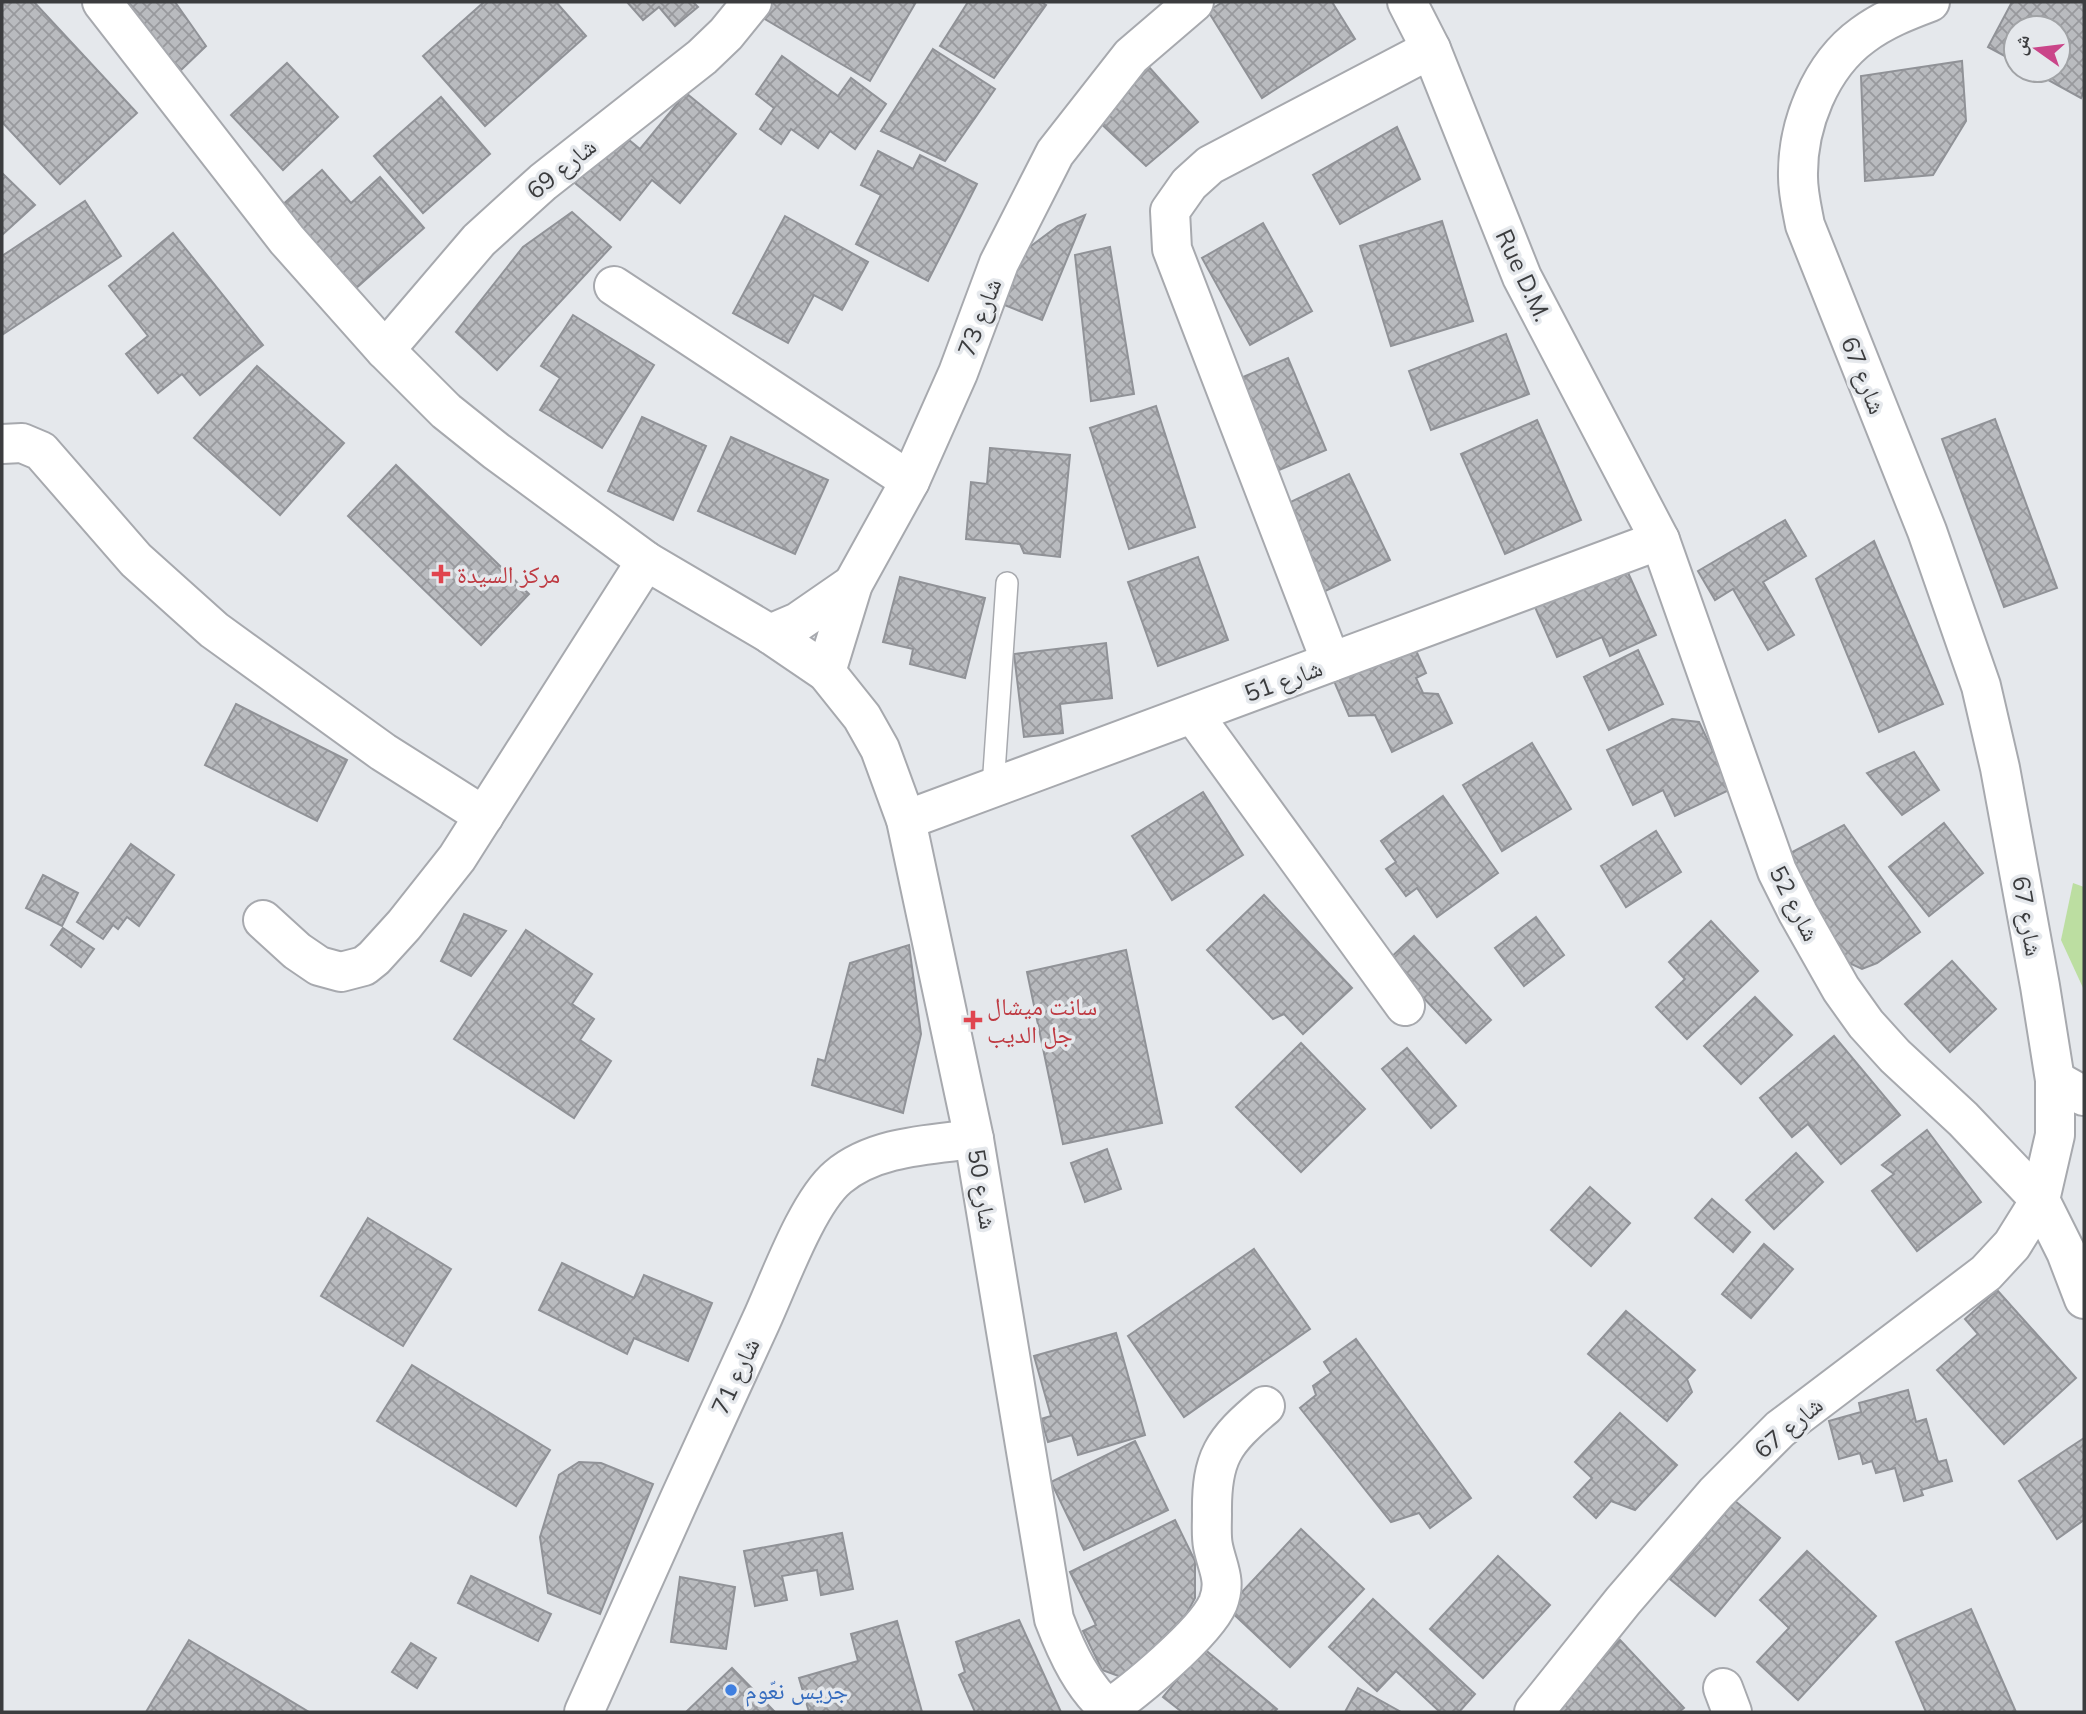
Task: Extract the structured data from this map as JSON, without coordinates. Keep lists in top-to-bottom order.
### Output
{
  "streets": {
    "street": [
      "شارع 69",
      "Rue D.M.",
      "شارع 73",
      "شارع 67",
      "شارع 51",
      "شارع 52",
      "شارع 50",
      "شارع 71"
    ]
  },
  "crossings": [
    ["شارع 69", "شارع 50"],
    ["Rue D.M.", "شارع 51"],
    ["Rue D.M.", "شارع 52"],
    ["شارع 73", "شارع 50"],
    ["شارع 67", "شارع 52"],
    ["شارع 51", "شارع 52"],
    ["شارع 51", "شارع 50"],
    ["شارع 50", "شارع 71"]
  ],
  "places": {
    "health": ["مركز السيدة", "سانت ميشال جل الديب"],
    "other": ["جريس نعّوم"]
  },
  "north": "left"
}
